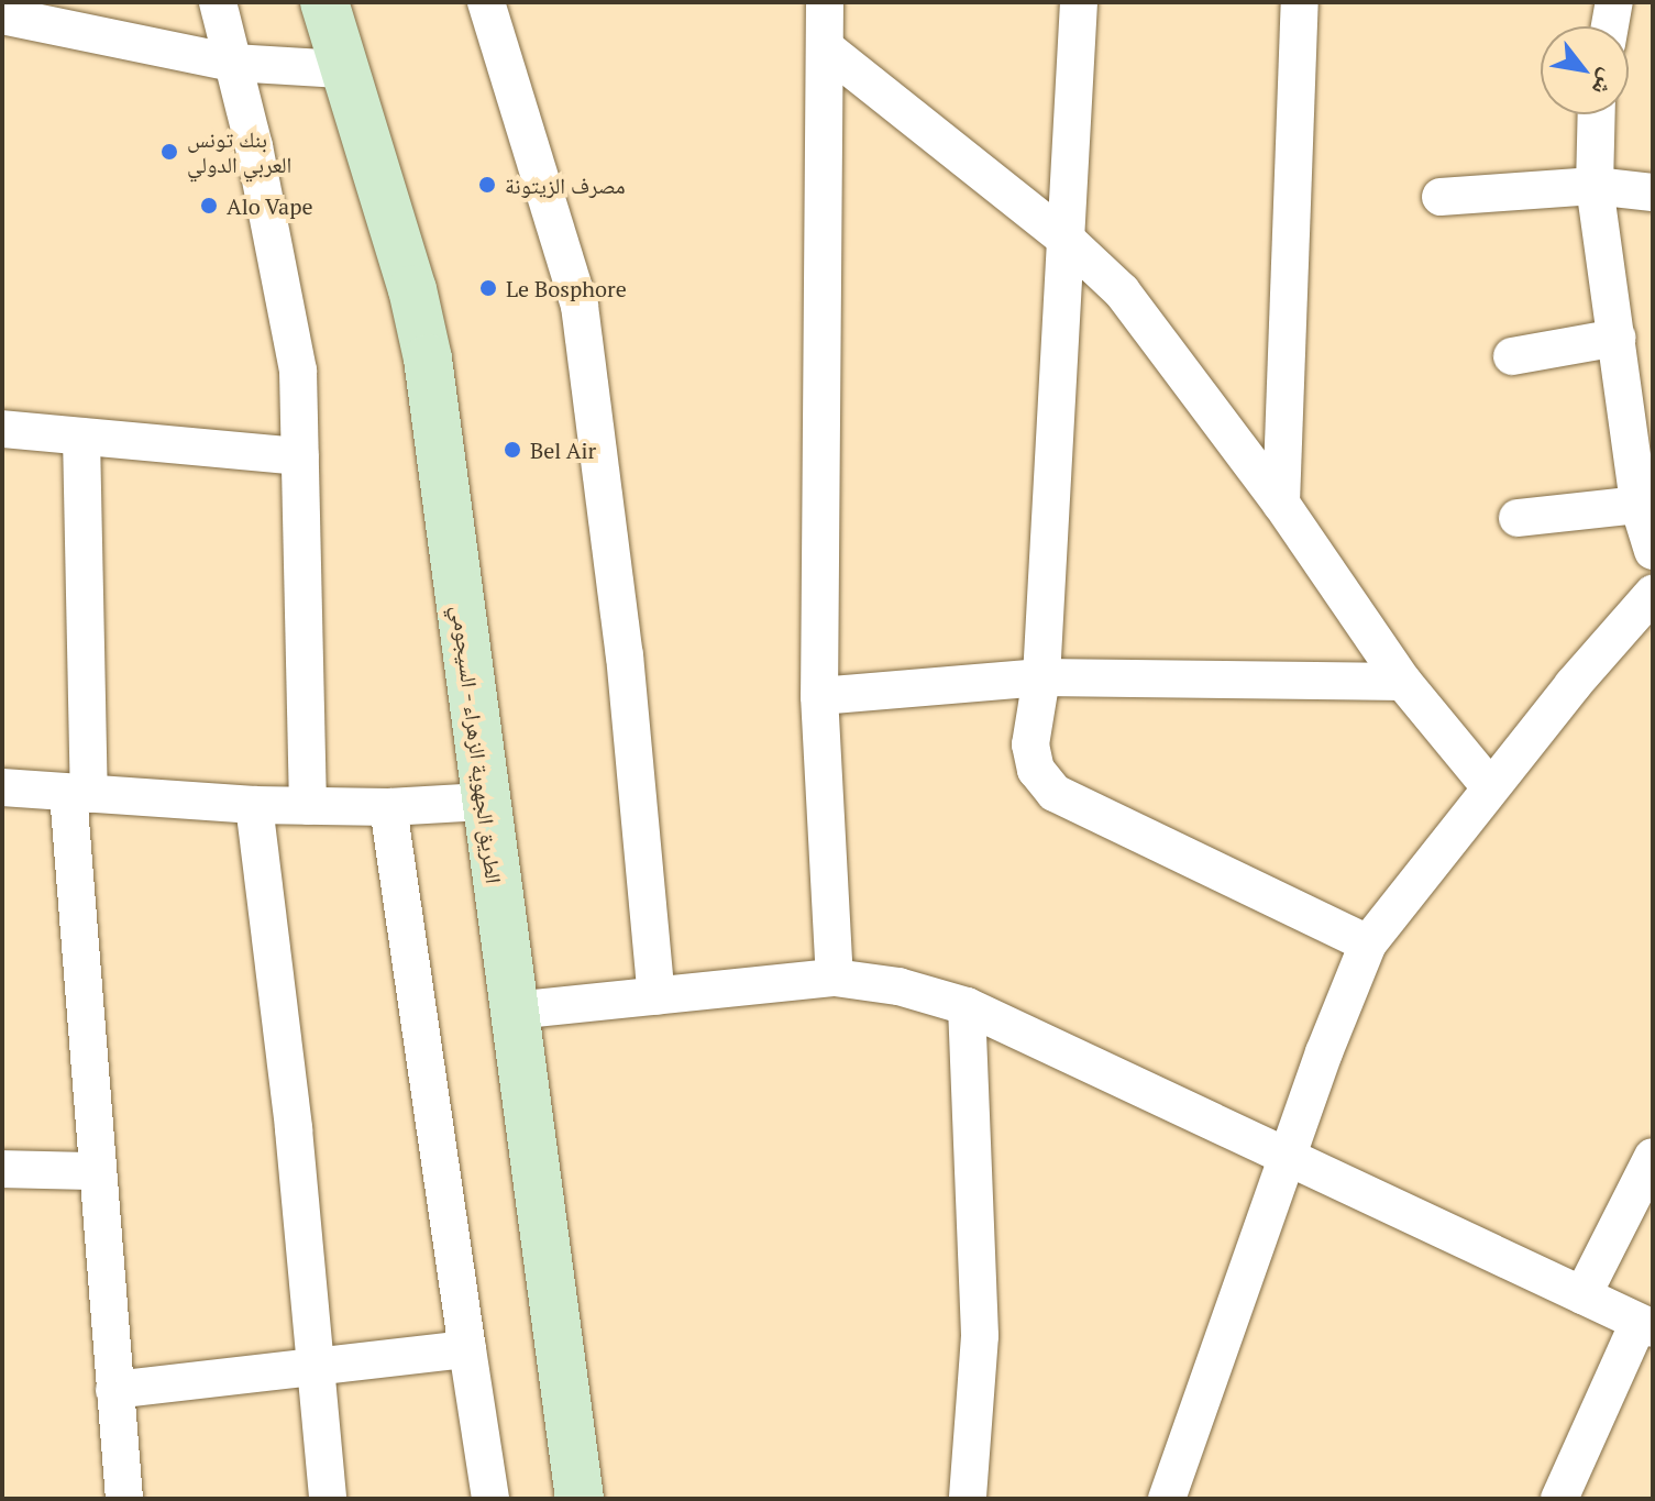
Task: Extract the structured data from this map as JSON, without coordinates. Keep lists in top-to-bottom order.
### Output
{
  "streets": {
    "main road": ["الطريق الجهوية الزهراء - السيجومي"]
  },
  "places": [
    "بنك تونس العربي الدولي",
    "مصرف الزيتونة",
    "Alo Vape",
    "Le Bosphore",
    "Bel Air"
  ],
  "north": "bottom right"
}
